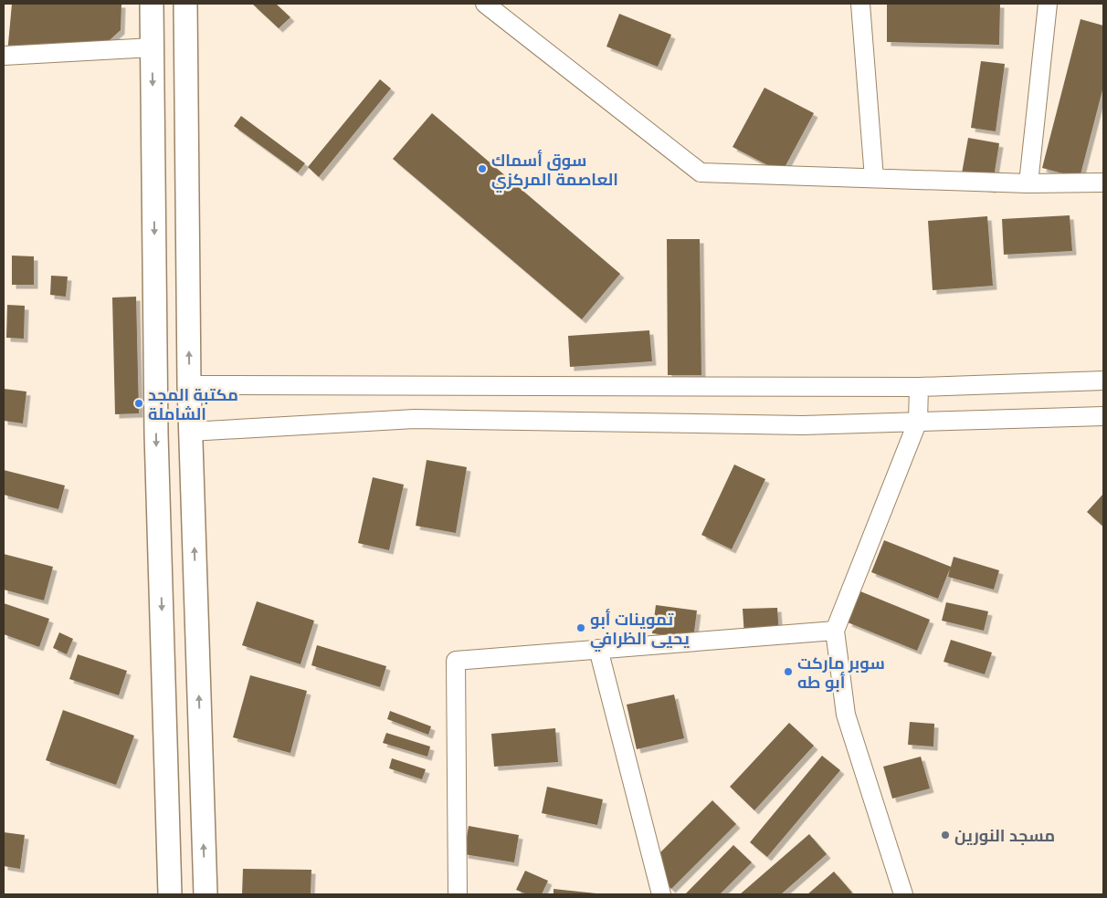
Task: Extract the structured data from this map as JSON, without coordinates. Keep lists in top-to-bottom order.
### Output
{
  "places": [
    "سوق أسماك العاصمة المركزي",
    "مكتبة المجد الشاملة",
    "تموينات أبو يحيى الظرافي",
    "سوبر ماركت أبو طه",
    "مسجد النورين"
  ]
}
